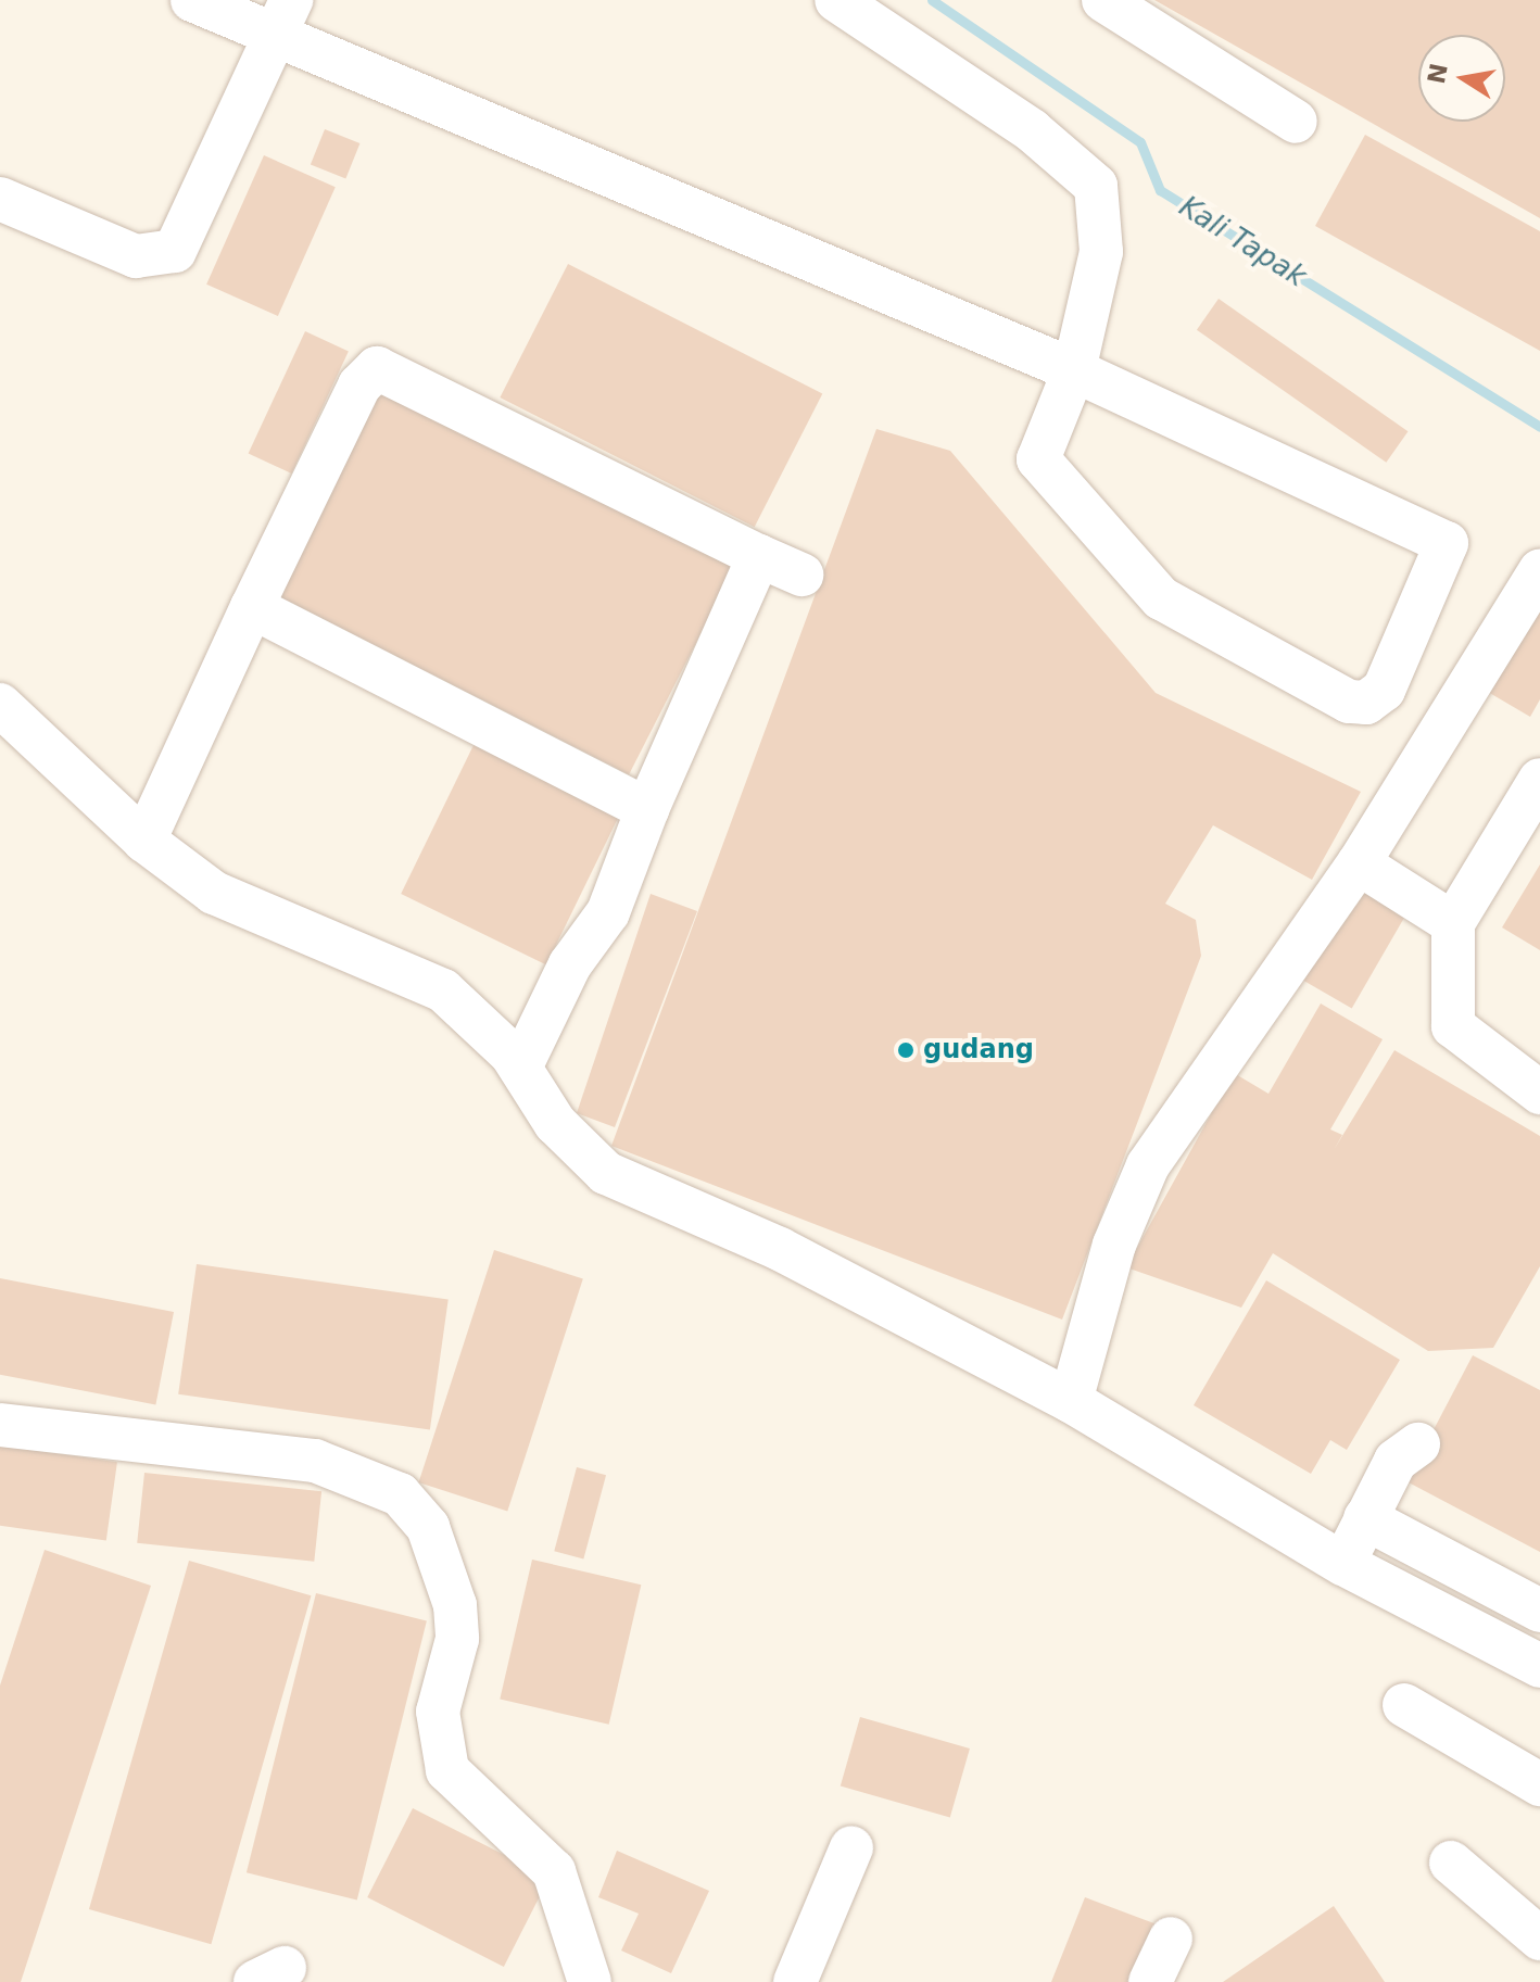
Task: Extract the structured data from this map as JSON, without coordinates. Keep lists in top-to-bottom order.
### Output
{
  "water": ["Kali Tapak"],
  "places": ["gudang"],
  "north": "left"
}
